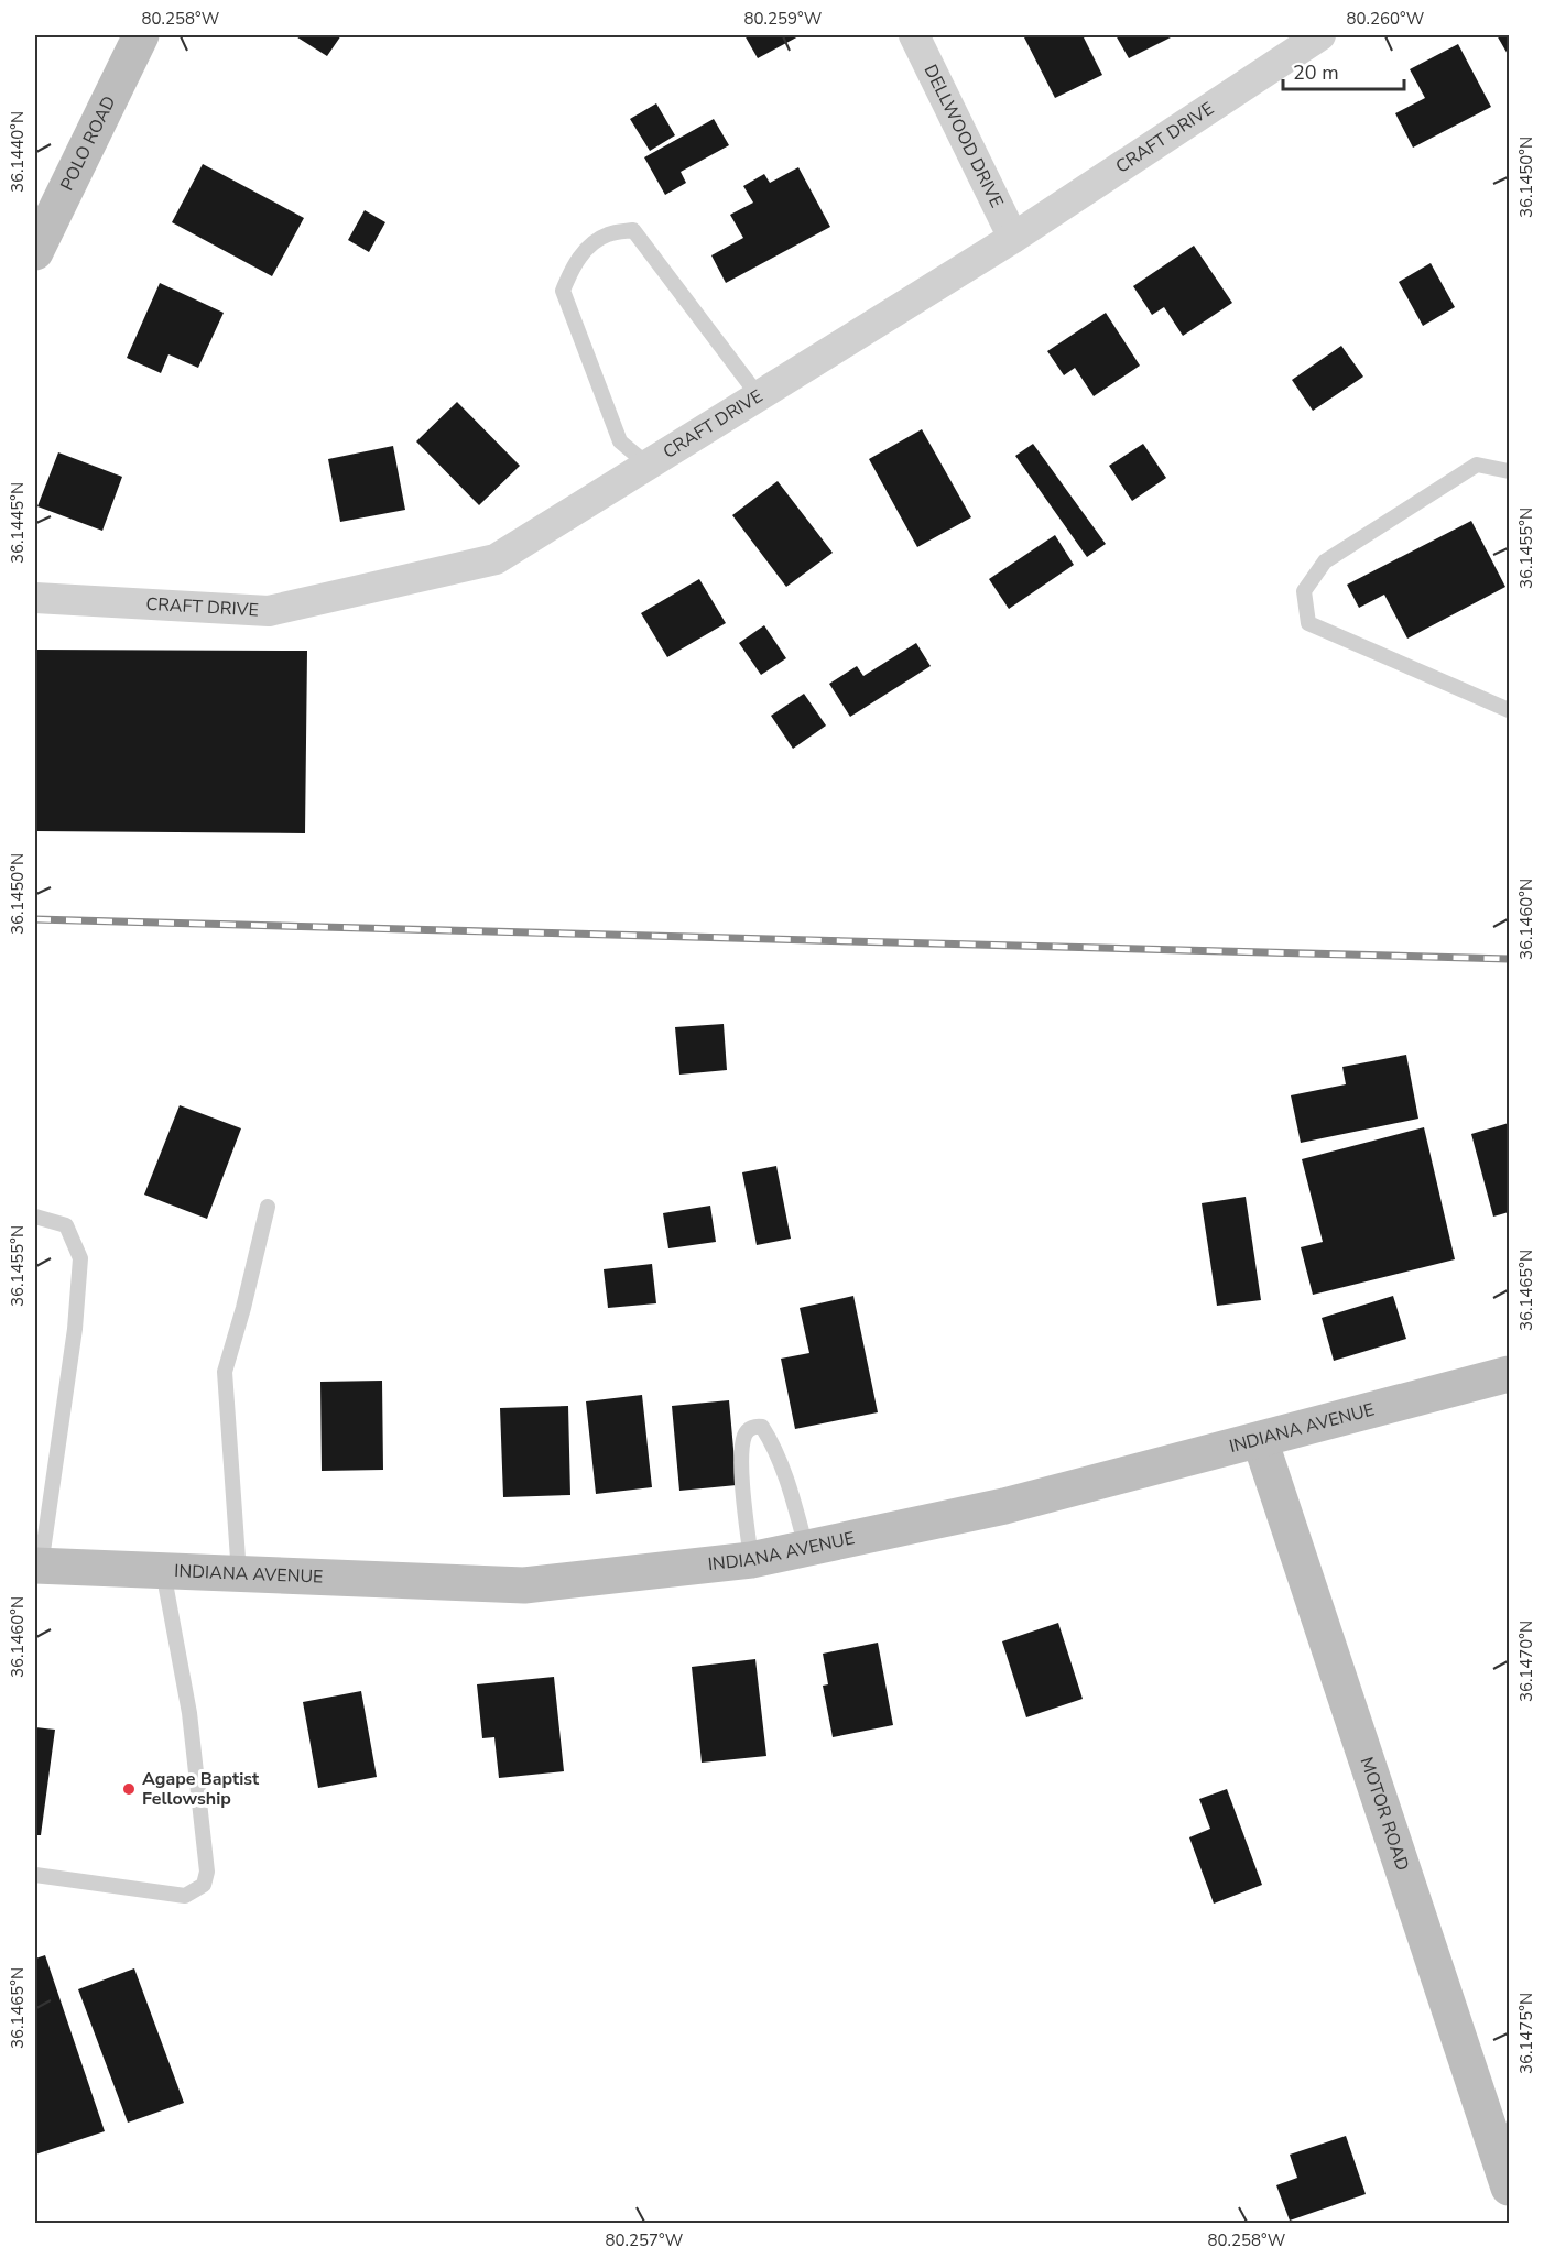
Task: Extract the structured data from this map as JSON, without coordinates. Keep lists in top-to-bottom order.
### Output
{
  "streets": {
    "main road": ["POLO ROAD", "INDIANA AVENUE", "MOTOR ROAD"],
    "street": ["DELLWOOD DRIVE", "CRAFT DRIVE"]
  },
  "crossings": [
    ["DELLWOOD DRIVE", "CRAFT DRIVE"],
    ["INDIANA AVENUE", "MOTOR ROAD"]
  ],
  "places": ["Agape Baptist Fellowship"],
  "scale_bar": "20 m",
  "coordinates": [
    "80.258°W",
    "80.259°W",
    "80.260°W",
    "36.1440°N",
    "36.1450°N",
    "36.1445°N",
    "36.1455°N",
    "36.1460°N",
    "36.1465°N",
    "36.1470°N",
    "36.1475°N",
    "80.257°W"
  ]
}
